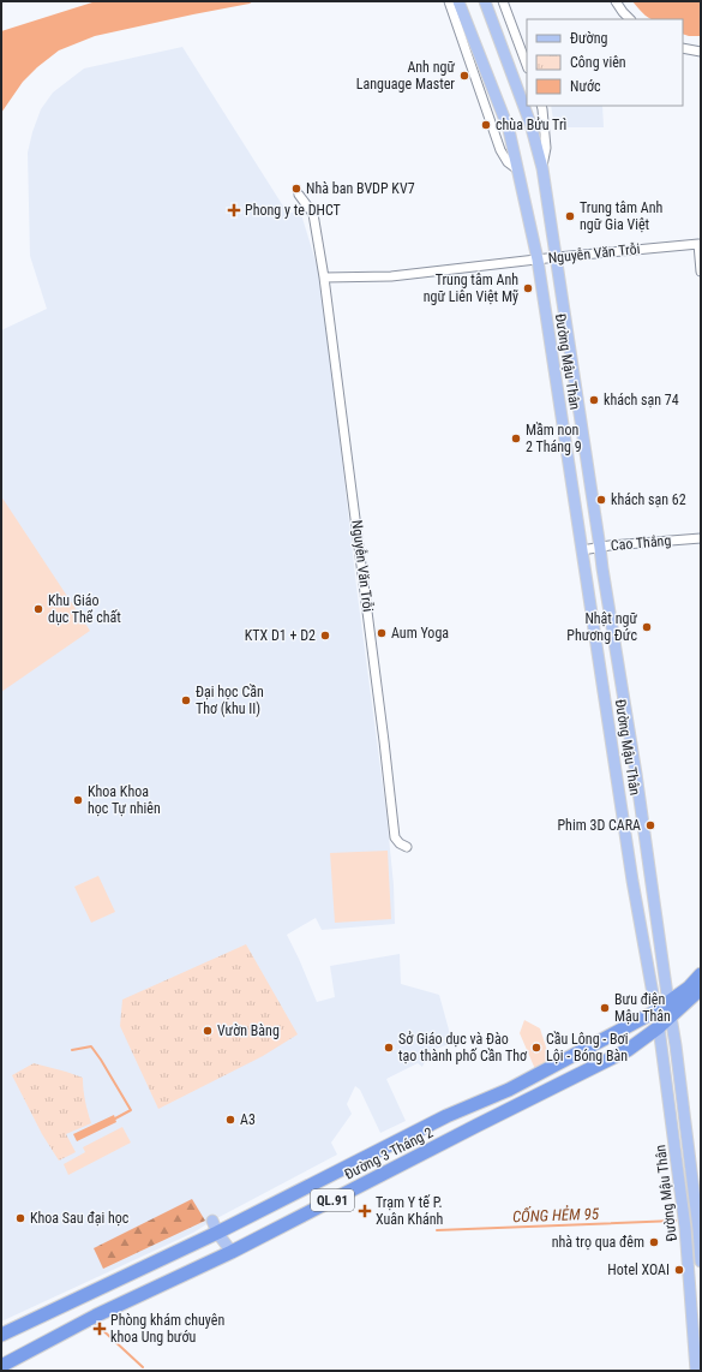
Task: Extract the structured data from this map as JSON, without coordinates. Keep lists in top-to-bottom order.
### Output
{
  "streets": {
    "highway": ["Đường 3 Tháng 2", "QL.91"],
    "main road": ["Đường Mậu Thân"],
    "street": ["Nguyễn Văn Trỗi", "Cao Thắng"]
  },
  "crossings": [
    ["Nguyễn Văn Trỗi", "Đường Mậu Thân"],
    ["Đường Mậu Thân", "Cao Thắng"],
    ["Đường Mậu Thân", "Đường 3 Tháng 2"],
    ["Đường Mậu Thân", "QL.91"],
    ["Đường 3 Tháng 2", "QL.91"]
  ],
  "water": ["CỐNG HẺM 95"],
  "places": {
    "other": [
      "Anh ngữ Language Master",
      "chùa Bửu Trì",
      "Nhà ban BVDP KV7",
      "Trung tâm Anh ngữ Gia Việt",
      "Trung tâm Anh ngữ Liên Việt Mỹ",
      "khách sạn 74",
      "Mầm non 2 Tháng 9",
      "khách sạn 62",
      "Khu Giáo dục Thể chất",
      "Nhật ngữ Phương Đức",
      "Aum Yoga",
      "KTX D1 + D2",
      "Đại học Cần Thơ (khu II)",
      "Khoa Khoa học Tự nhiên",
      "Phim 3D CARA",
      "Bưu điện Mậu Thân",
      "Vườn Bàng",
      "Sở Giáo dục và Đào tạo thành phố Cần Thơ",
      "Cầu Lông - Bơi Lội - Bóng Bàn",
      "A3",
      "Khoa Sau đại học",
      "nhà trọ qua đêm",
      "Hotel XOAI"
    ],
    "health": ["Phong y te DHCT", "Trạm Y tế P. Xuân Khánh", "Phòng khám chuyên khoa Ung bướu"]
  },
  "legend": ["Đường", "Công viên", "Nước"]
}
